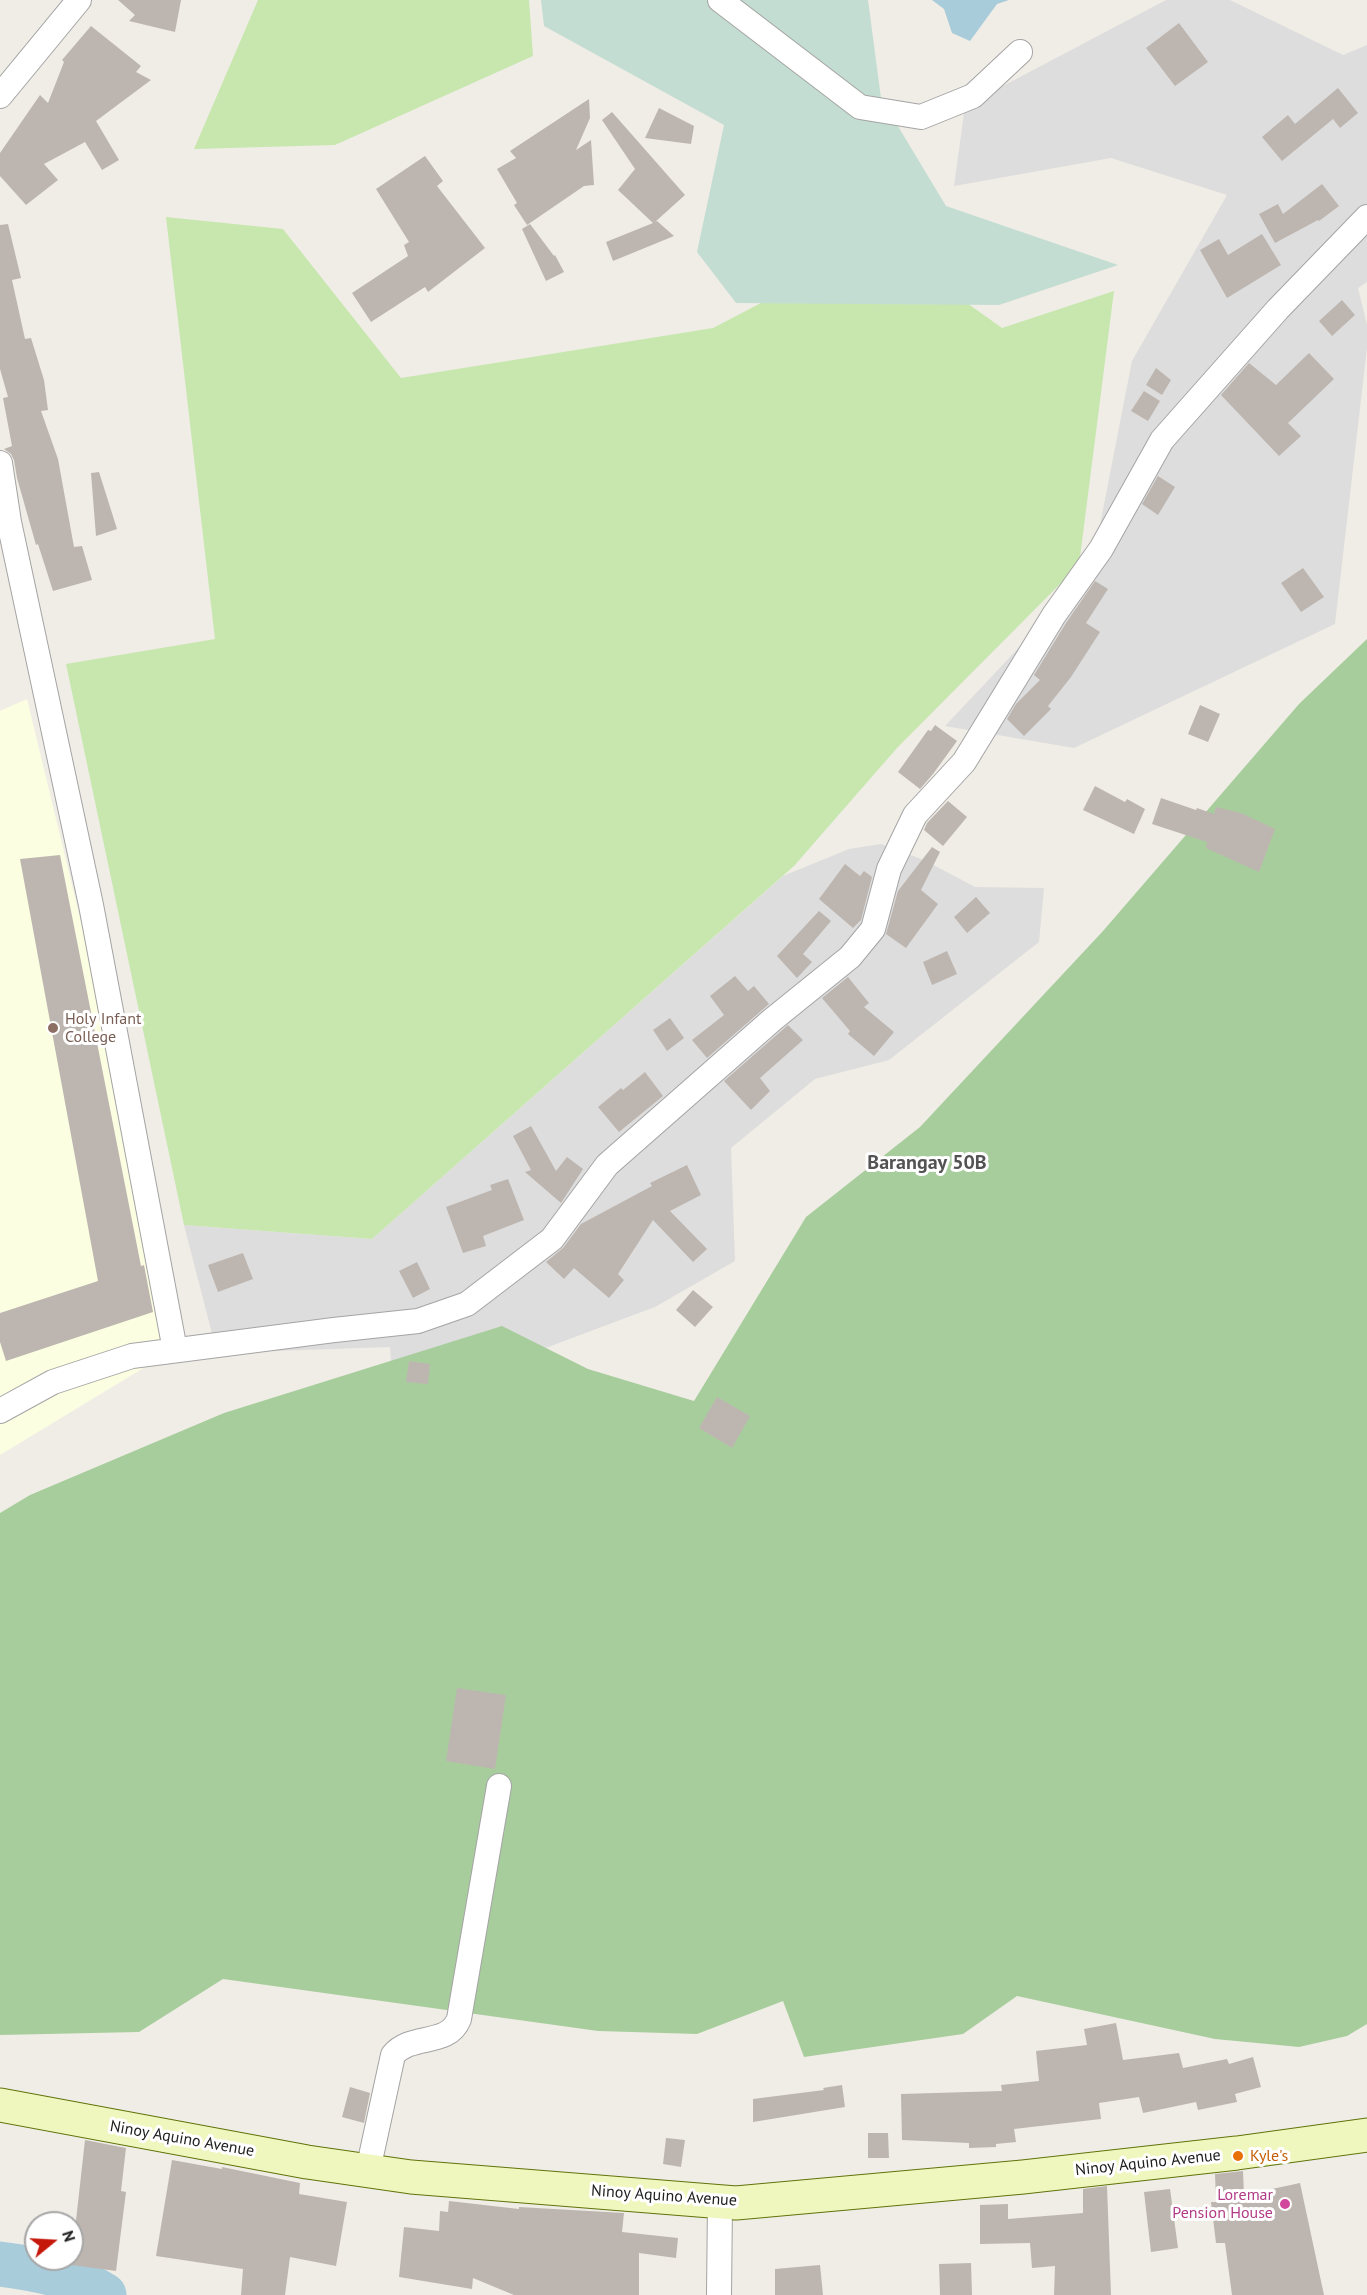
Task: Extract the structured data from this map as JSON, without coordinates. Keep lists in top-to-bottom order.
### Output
{
  "streets": {
    "main road": ["Ninoy Aquino Avenue"]
  },
  "districts": ["Barangay 50B"],
  "places": ["Holy Infant College", "Kyle's", "Loremar Pension House"],
  "north": "right"
}
